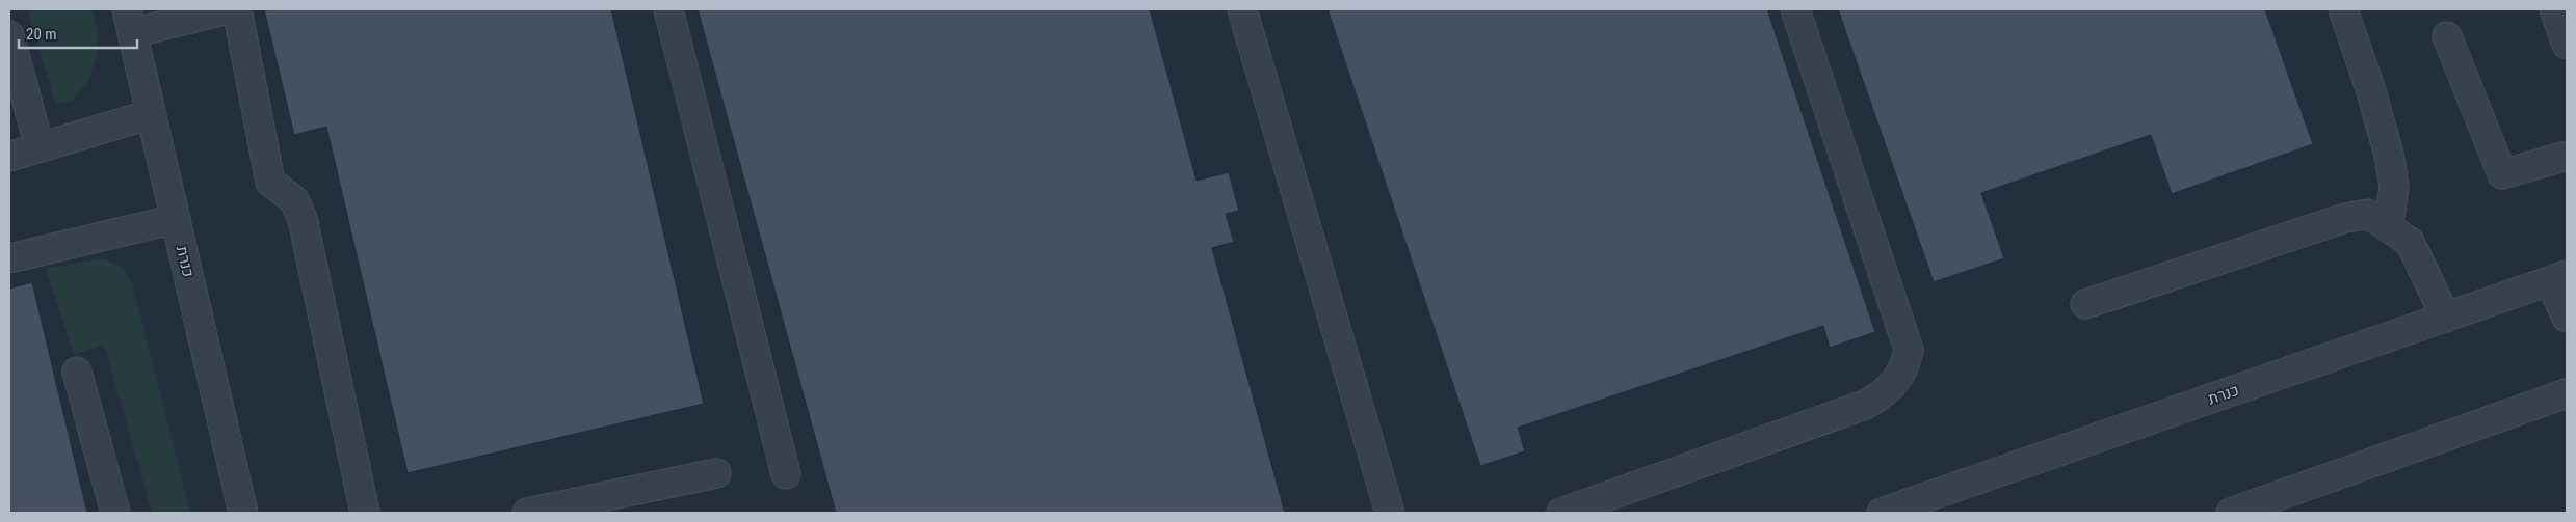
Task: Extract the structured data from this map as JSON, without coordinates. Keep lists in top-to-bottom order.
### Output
{
  "streets": {
    "street": ["כנרת"]
  },
  "scale_bar": "20 m"
}
